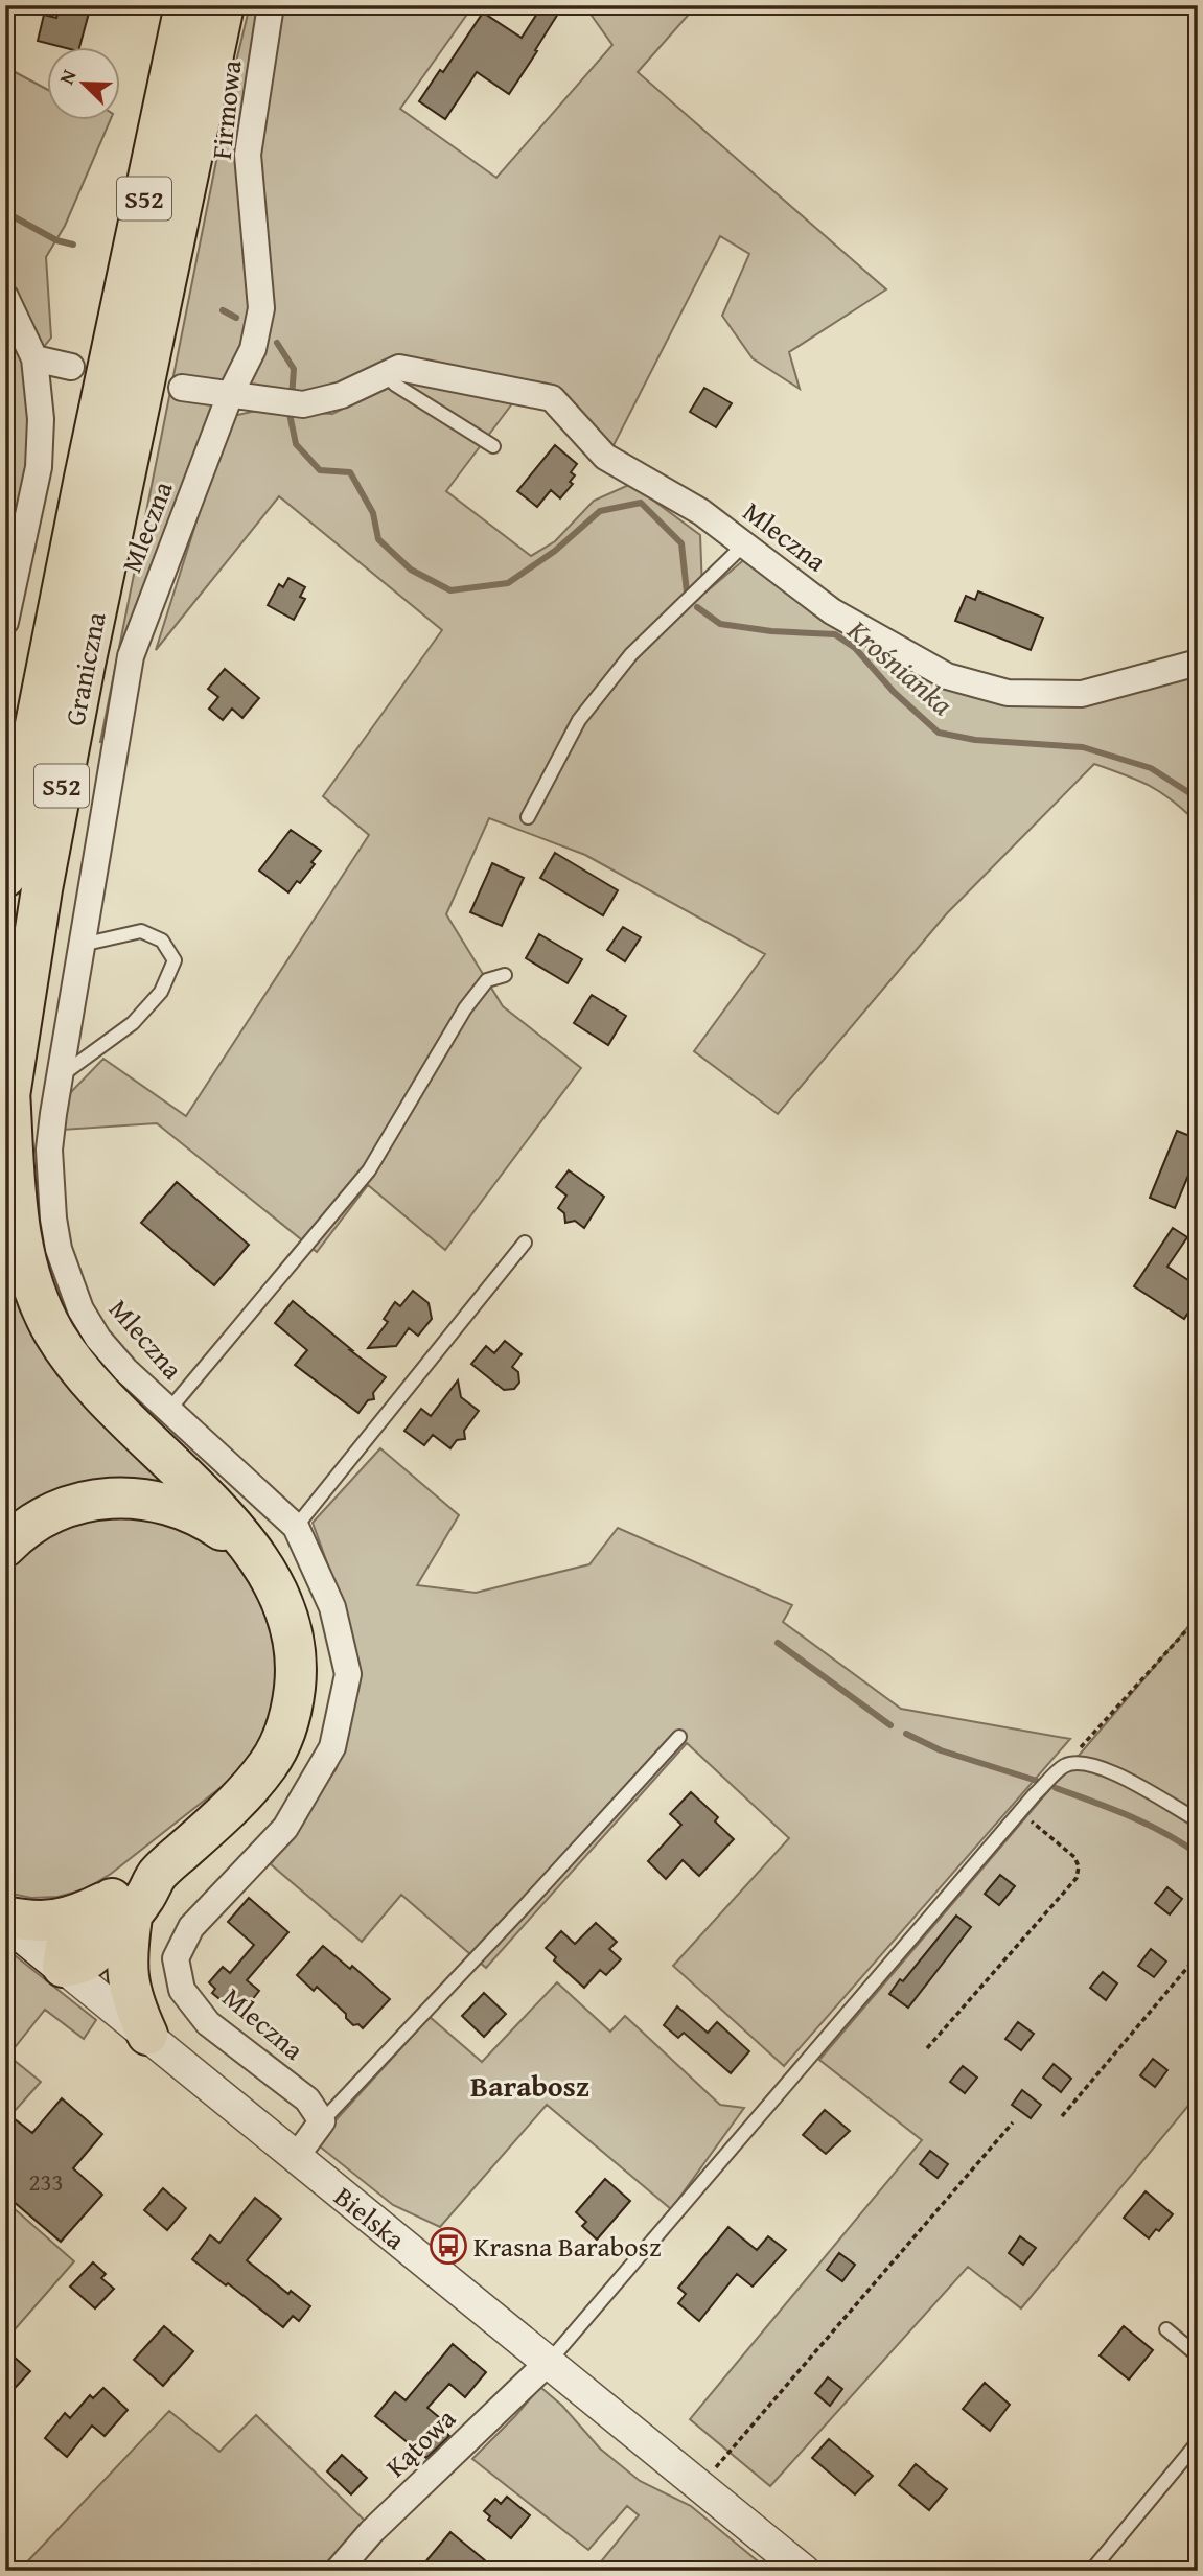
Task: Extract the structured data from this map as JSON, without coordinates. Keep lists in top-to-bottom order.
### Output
{
  "streets": {
    "highway": ["S52", "Graniczna"],
    "main road": ["Bielska"],
    "street": ["Firmowa", "Mleczna", "Kątowa"]
  },
  "crossings": [
    ["Firmowa", "Mleczna"],
    ["Bielska", "Kątowa"]
  ],
  "districts": ["Barabosz"],
  "water": ["Krośnianka"],
  "places": {
    "bus stop": ["Krasna Barabosz"]
  },
  "house_numbers": ["233"],
  "north": "top left"
}
